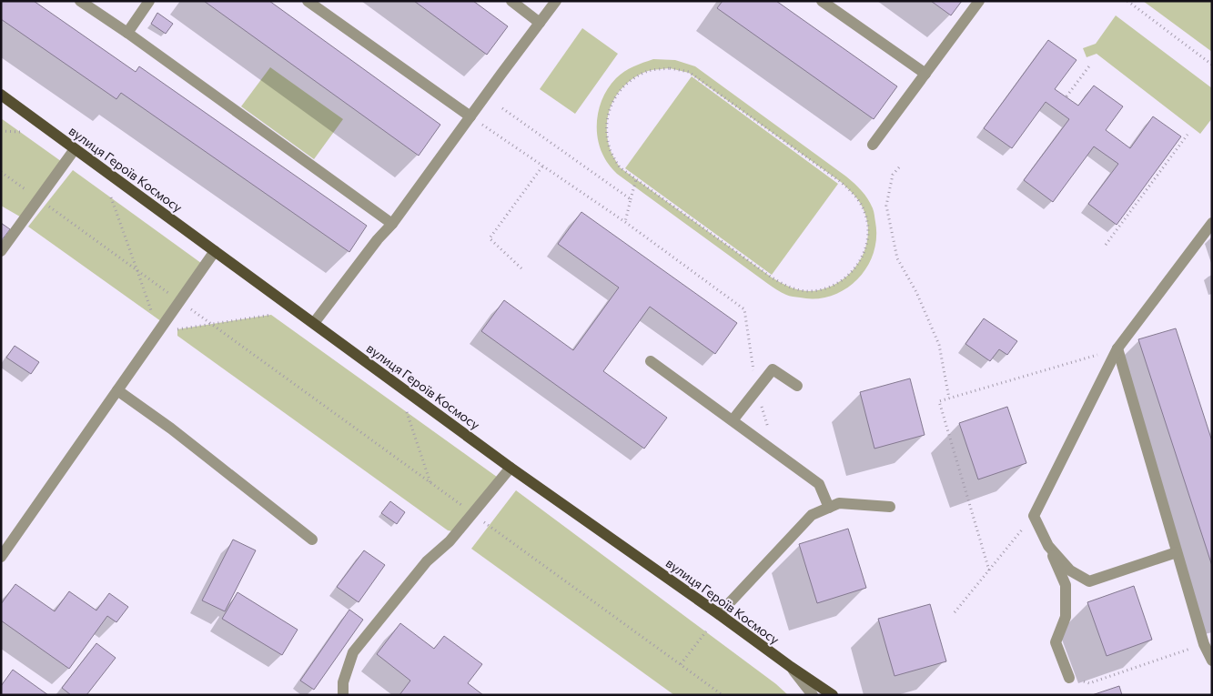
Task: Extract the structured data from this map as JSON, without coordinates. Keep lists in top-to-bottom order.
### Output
{
  "streets": {
    "main road": ["вулиця Героїв Космосу"]
  }
}
